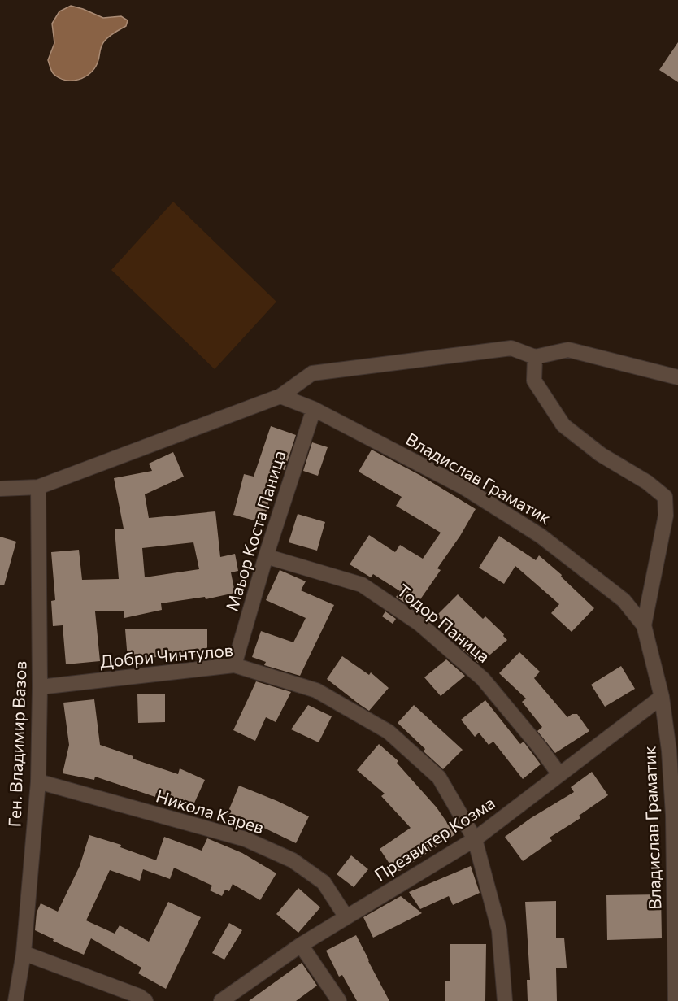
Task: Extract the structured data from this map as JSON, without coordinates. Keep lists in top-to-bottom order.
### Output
{
  "streets": {
    "street": [
      "Владислав Граматик",
      "Маьор Коста Паница",
      "Тодор Паница",
      "Добри Чинтулов",
      "Ген. Владимир Вазов",
      "Никола Карев",
      "Презвитер Козма"
    ]
  },
  "crossings": [
    ["Владислав Граматик", "Маьор Коста Паница"],
    ["Владислав Граматик", "Презвитер Козма"],
    ["Маьор Коста Паница", "Тодор Паница"],
    ["Маьор Коста Паница", "Добри Чинтулов"],
    ["Тодор Паница", "Презвитер Козма"],
    ["Добри Чинтулов", "Ген. Владимир Вазов"],
    ["Добри Чинтулов", "Презвитер Козма"],
    ["Ген. Владимир Вазов", "Никола Карев"],
    ["Никола Карев", "Презвитер Козма"]
  ]
}
